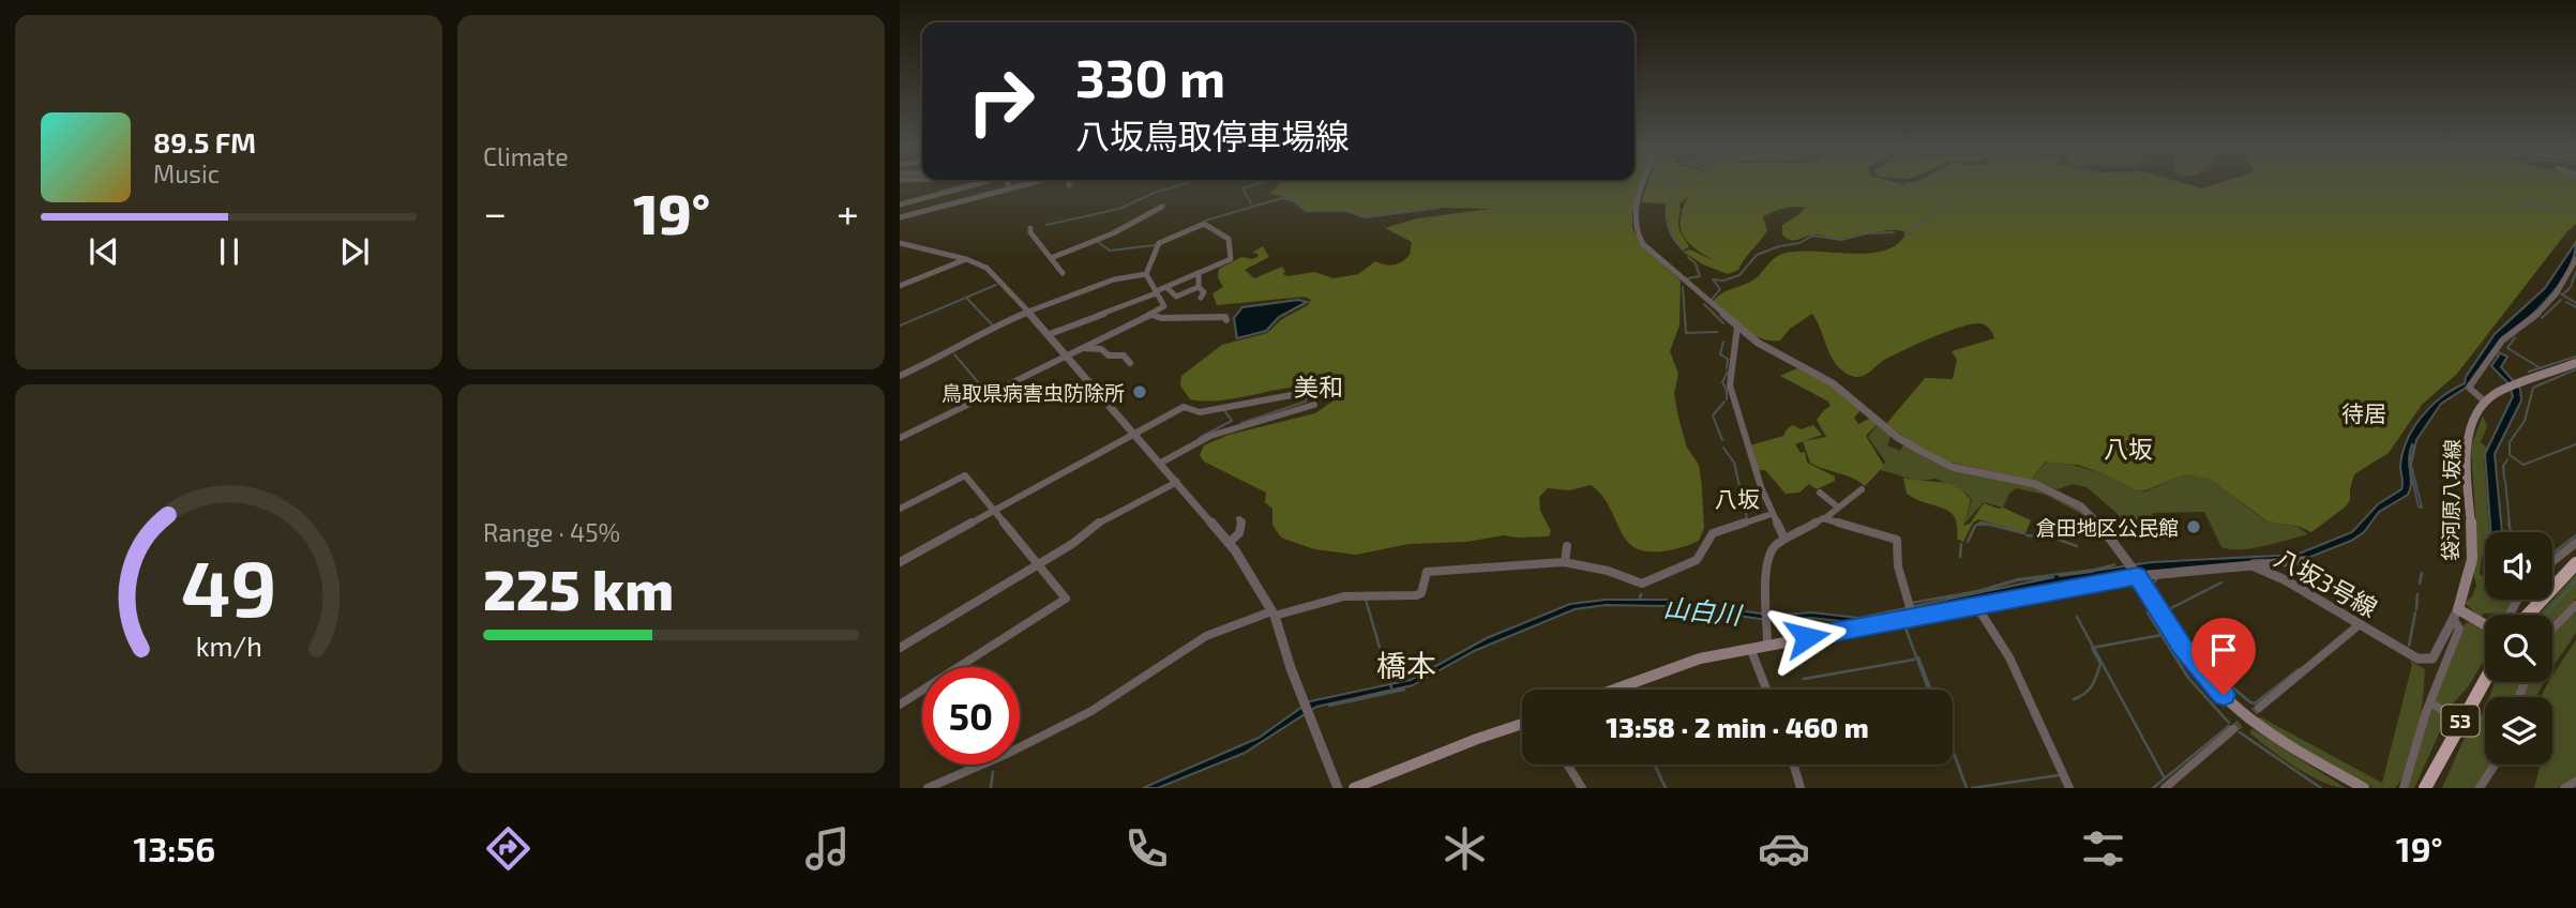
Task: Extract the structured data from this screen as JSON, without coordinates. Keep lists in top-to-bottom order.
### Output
{
  "streets": {
    "highway": ["53"],
    "main road": ["袋河原八坂線"],
    "street": ["八坂3号線"]
  },
  "crossings": [
    ["袋河原八坂線", "八坂3号線"]
  ],
  "districts": [
    "美和",
    "待居",
    "八坂",
    "八坂",
    "橋本"
  ],
  "water": ["山白川"],
  "places": ["鳥取県病害虫防除所", "倉田地区公民館"],
  "page": {
    "tile": [
      "Climate",
      ["Range · 45%", "225 km"]
    ],
    "turn": ["330 m", "八坂鳥取停車場線"],
    "song": ["89.5 FM", "Music"],
    "heat": ["−", "19°", "+"],
    "limit": "50",
    "trip": "13:58 · 2 min · 460 m",
    "tabs": ["13:56", "19°"],
    "gauge": ["49", "km/h"]
  }
}
